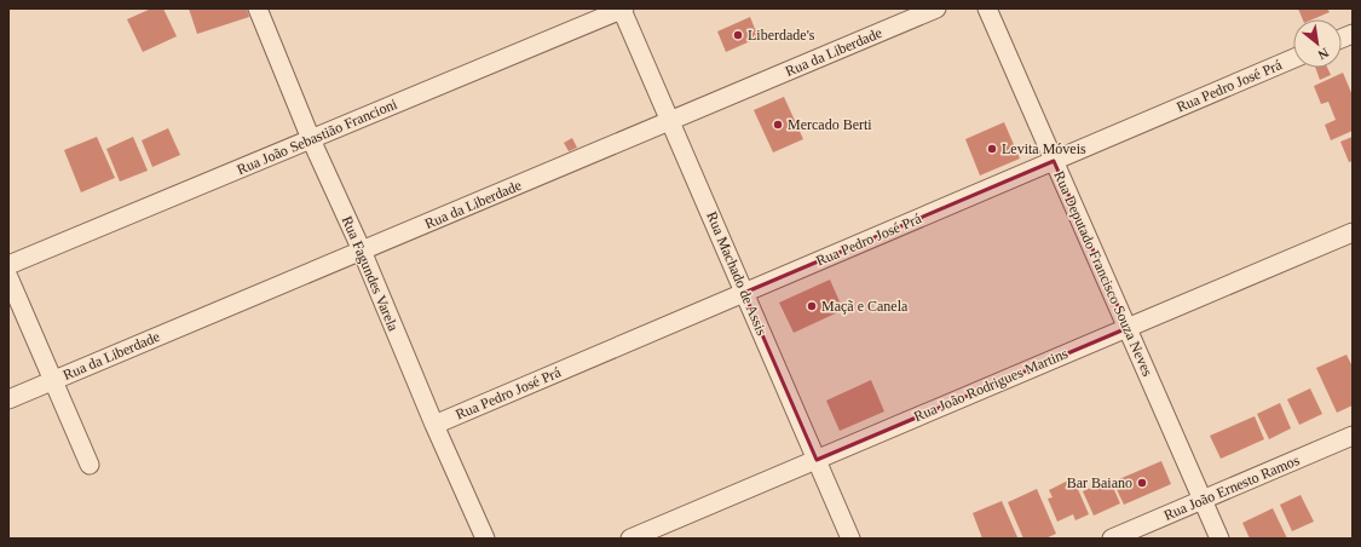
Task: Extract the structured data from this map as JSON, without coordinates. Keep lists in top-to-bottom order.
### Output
{
  "streets": {
    "street": [
      "Rua da Liberdade",
      "Rua Pedro José Prá",
      "Rua João Sebastião Francioni",
      "Rua Fagundes Varela",
      "Rua Machado de Assis",
      "Rua Deputado Francisco Souza Neves",
      "Rua João Rodrigues Martins",
      "Rua João Ernesto Ramos"
    ]
  },
  "crossings": [
    ["Rua da Liberdade", "Rua Fagundes Varela"],
    ["Rua da Liberdade", "Rua Machado de Assis"],
    ["Rua Pedro José Prá", "Rua Fagundes Varela"],
    ["Rua Pedro José Prá", "Rua Machado de Assis"],
    ["Rua Pedro José Prá", "Rua Deputado Francisco Souza Neves"],
    ["Rua João Sebastião Francioni", "Rua Fagundes Varela"],
    ["Rua João Sebastião Francioni", "Rua Machado de Assis"],
    ["Rua Machado de Assis", "Rua João Rodrigues Martins"],
    ["Rua Deputado Francisco Souza Neves", "Rua João Rodrigues Martins"],
    ["Rua Deputado Francisco Souza Neves", "Rua João Ernesto Ramos"]
  ],
  "places": [
    "Liberdade's",
    "Mercado Berti",
    "Levita Móveis",
    "Maçã e Canela",
    "Bar Baiano"
  ],
  "north": "bottom right"
}
